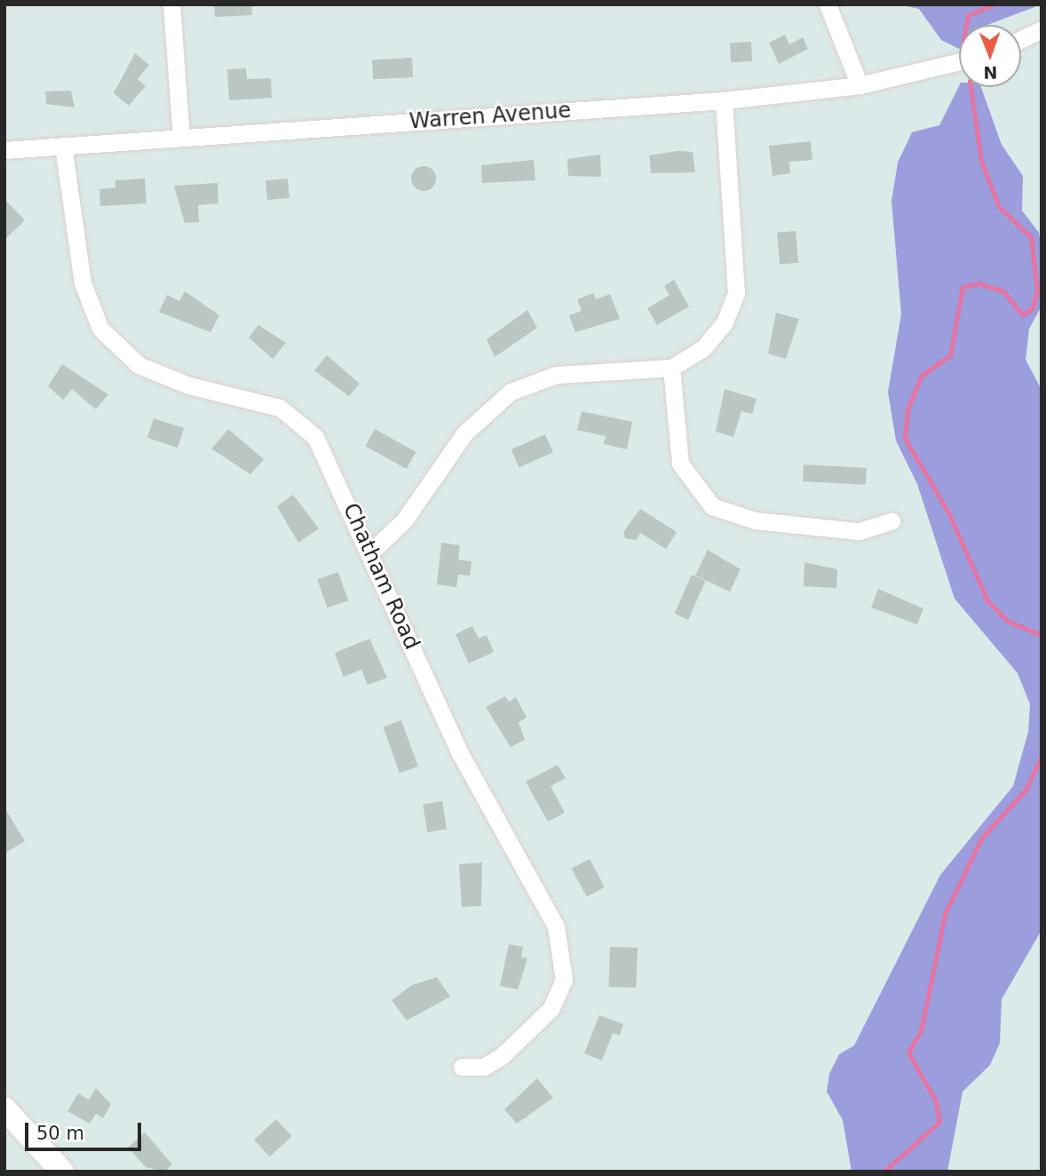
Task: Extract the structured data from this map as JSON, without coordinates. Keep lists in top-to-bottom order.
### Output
{
  "streets": {
    "street": ["Warren Avenue", "Chatham Road"]
  },
  "crossings": [
    ["Warren Avenue", "Chatham Road"]
  ],
  "scale_bar": "50 m",
  "north": "bottom"
}
